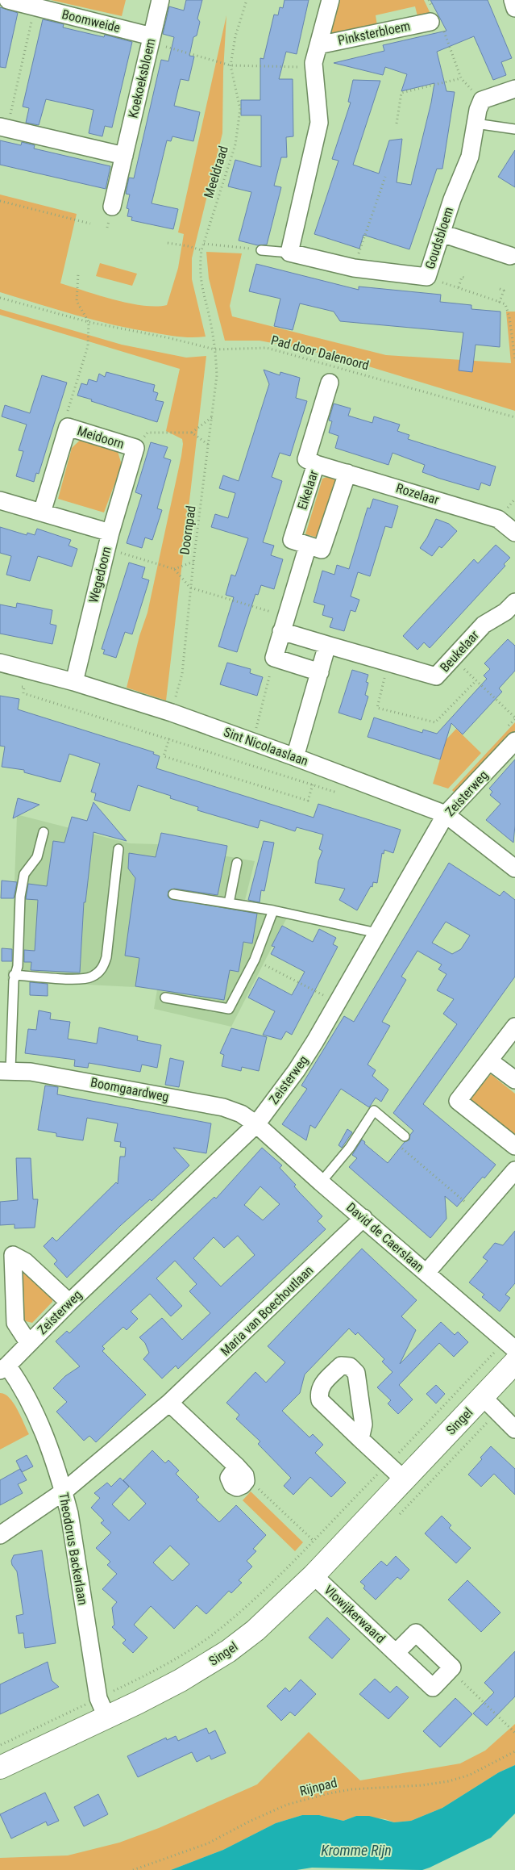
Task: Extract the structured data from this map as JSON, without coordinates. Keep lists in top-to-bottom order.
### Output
{
  "streets": {
    "street": [
      "Boomweide",
      "Pinksterbloem",
      "Koekoeksbloem",
      "Goudsbloem",
      "Meidoorn",
      "Eikelaar",
      "Rozelaar",
      "Wegedoorn",
      "Beukelaar",
      "Sint Nicolaaslaan",
      "Zeisterweg",
      "Boomgaardweg",
      "David de Caerslaan",
      "Maria van Boechoutlaan",
      "Singel",
      "Theodorus Backerlaan",
      "Vlowijkerwaard"
    ],
    "path": [
      "Meeldraad",
      "Pad door Dalenoord",
      "Doornpad",
      "Rijnpad"
    ]
  },
  "crossings": [
    ["Boomweide", "Koekoeksbloem"],
    ["Meeldraad", "Pad door Dalenoord"],
    ["Meeldraad", "Doornpad"],
    ["Pad door Dalenoord", "Doornpad"],
    ["Meidoorn", "Wegedoorn"],
    ["Eikelaar", "Rozelaar"],
    ["Doornpad", "Sint Nicolaaslaan"],
    ["Wegedoorn", "Sint Nicolaaslaan"],
    ["Sint Nicolaaslaan", "Zeisterweg"],
    ["Zeisterweg", "Boomgaardweg"],
    ["Zeisterweg", "David de Caerslaan"],
    ["Zeisterweg", "Theodorus Backerlaan"],
    ["Boomgaardweg", "David de Caerslaan"],
    ["David de Caerslaan", "Maria van Boechoutlaan"],
    ["Maria van Boechoutlaan", "Theodorus Backerlaan"],
    ["Singel", "Theodorus Backerlaan"],
    ["Singel", "Vlowijkerwaard"]
  ],
  "water": ["Kromme Rijn"]
}
